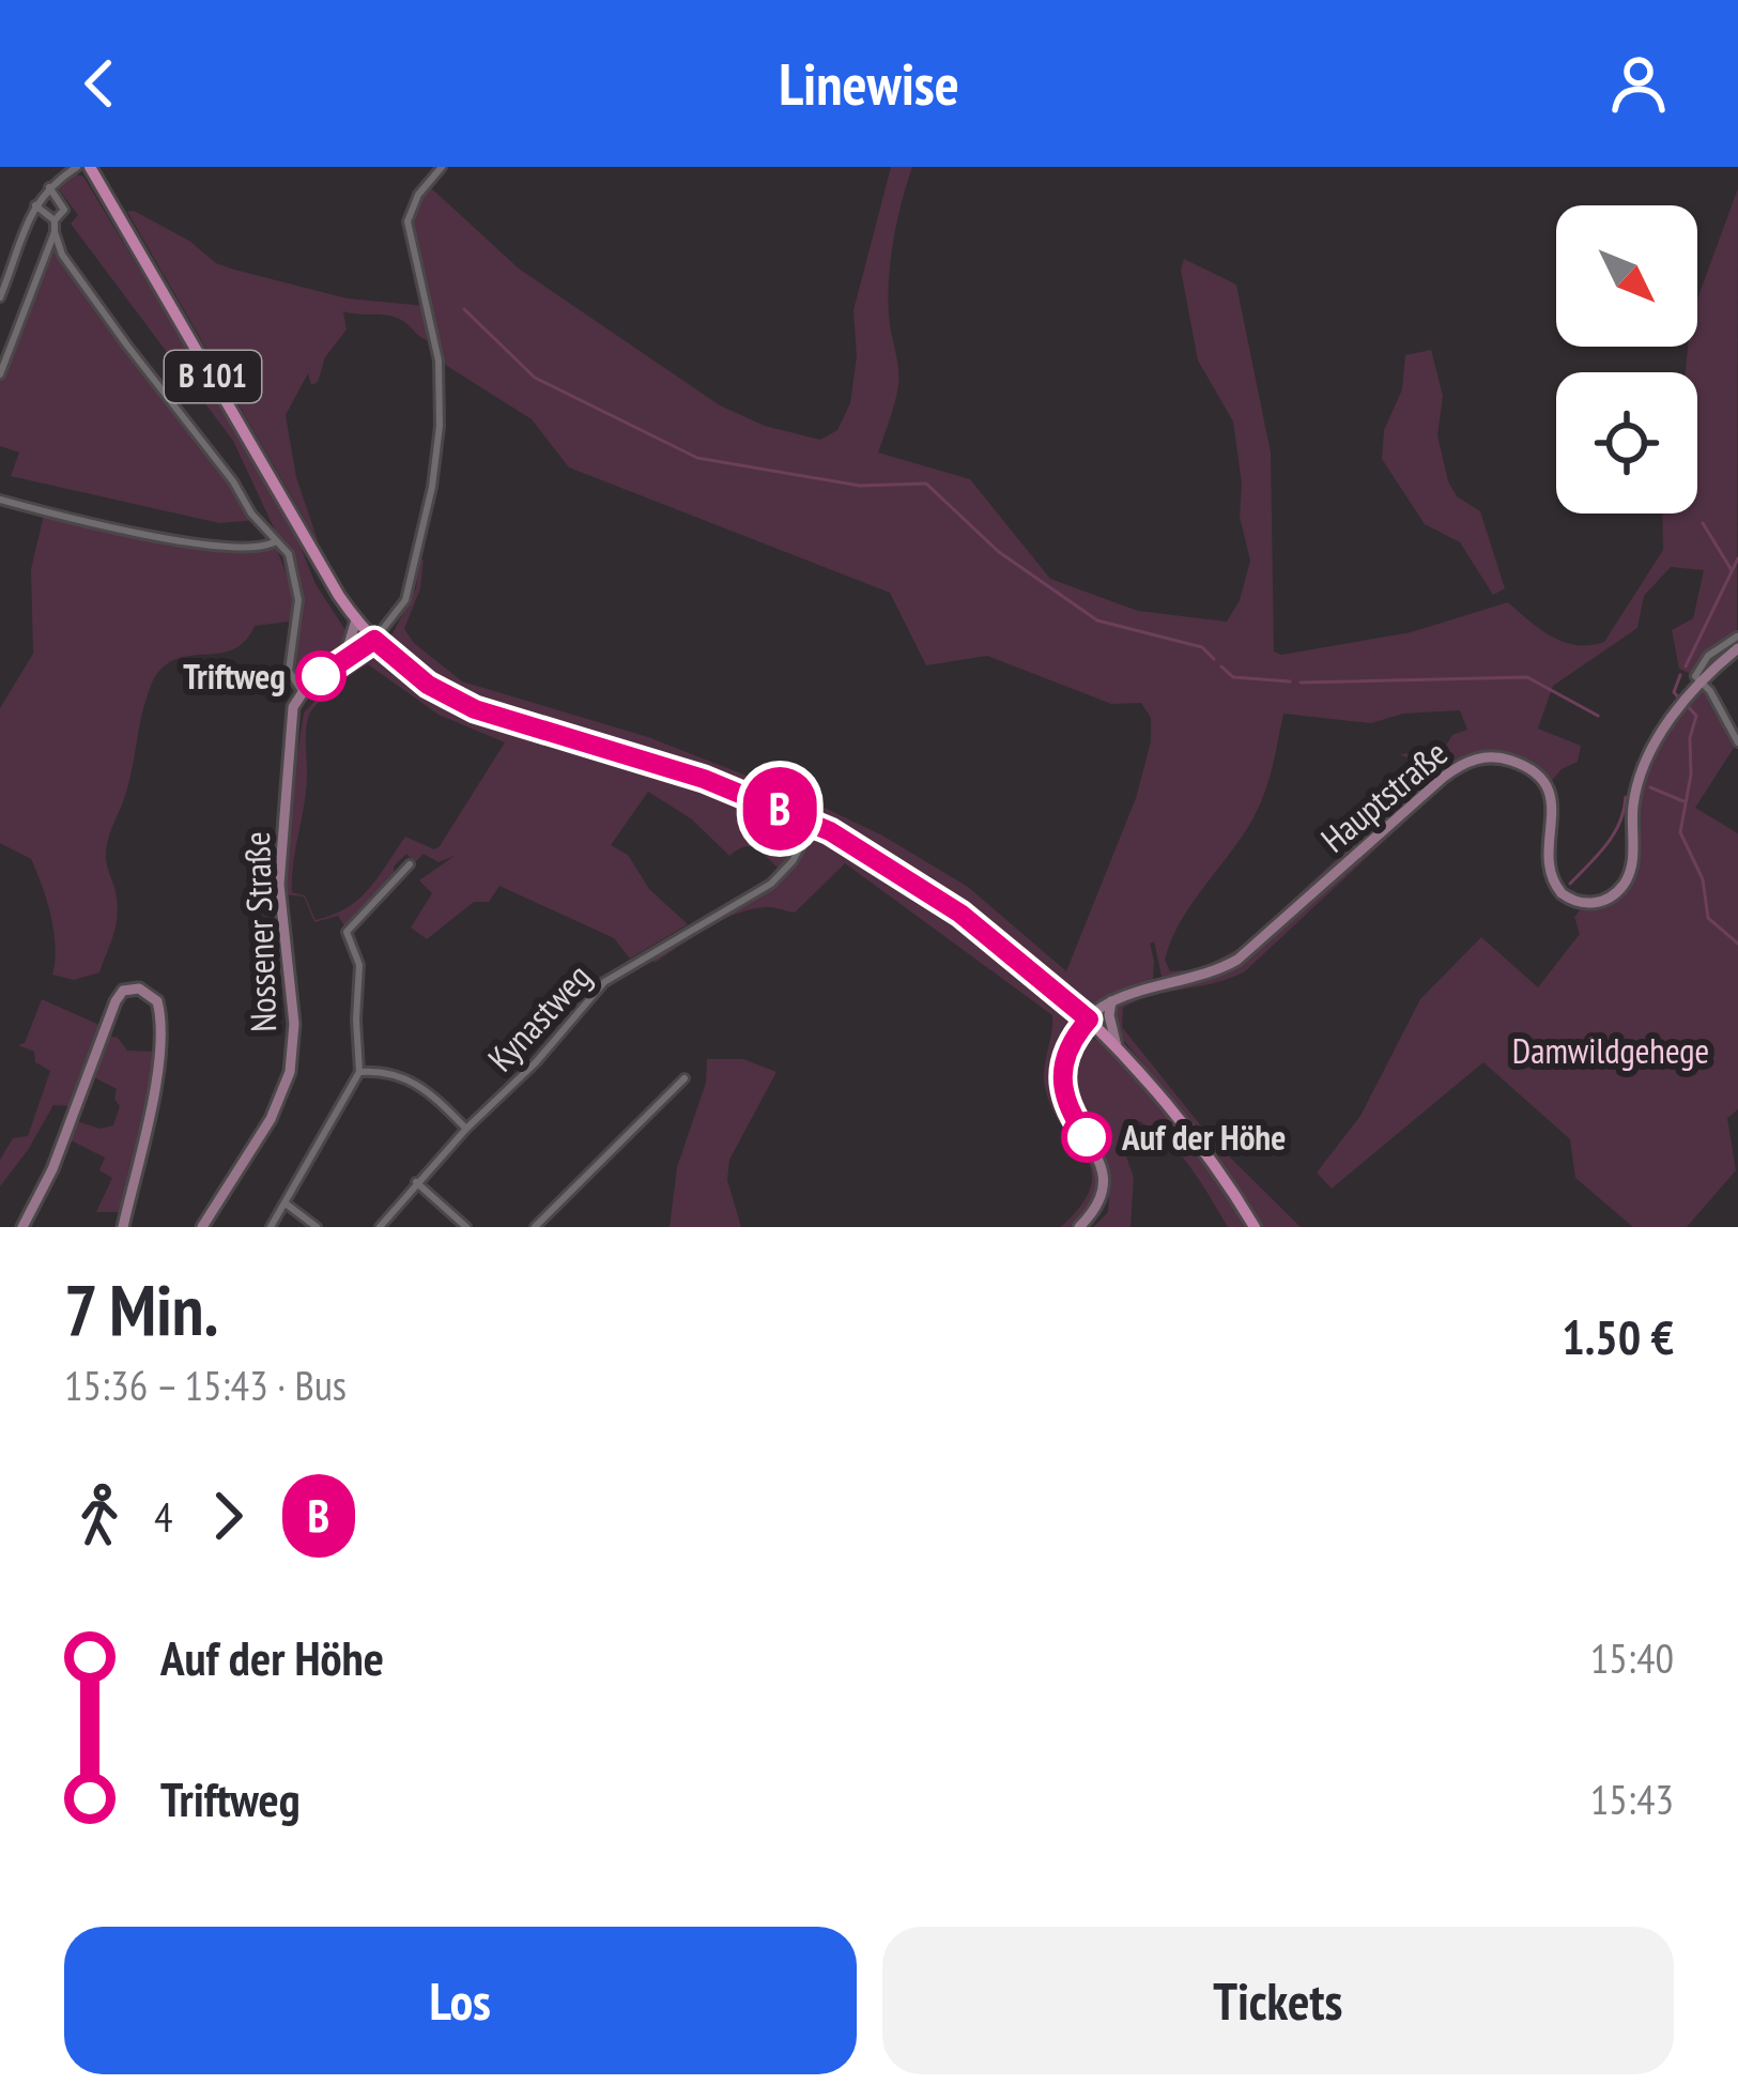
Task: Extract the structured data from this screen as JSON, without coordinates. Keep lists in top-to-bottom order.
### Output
{
  "streets": {
    "main road": ["B 101"],
    "street": ["Hauptstraße", "Nossener Straße", "Kynastweg"]
  },
  "crossings": [
    ["B 101", "Kynastweg"]
  ],
  "parks": ["Damwildgehege"],
  "places": ["Triftweg", "Auf der Höhe"],
  "lines": ["bus line B"],
  "north": "bottom right",
  "page": {
    "header": "Linewise",
    "on_map": "B",
    "heading": ["7 Min.", "15:36 – 15:43 · Bus", "1.50 €"],
    "legs": ["4", "B"],
    "list": [
      {
        "name": "Auf der Höhe",
        "value": "15:40"
      },
      {
        "name": "Triftweg",
        "value": "15:43"
      }
    ],
    "buttons": ["Los", "Tickets"]
  }
}
